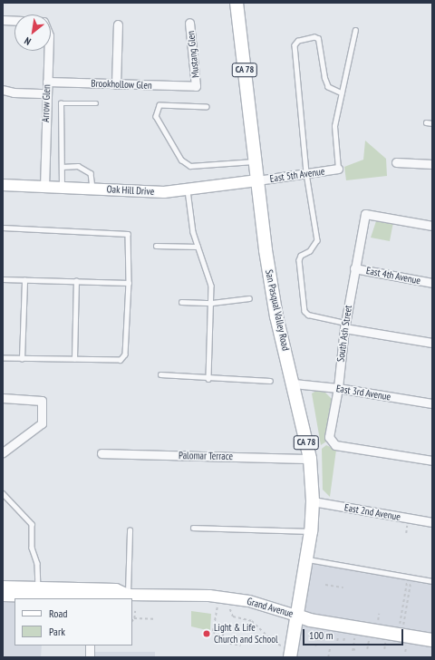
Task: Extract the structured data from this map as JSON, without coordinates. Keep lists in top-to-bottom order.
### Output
{
  "streets": {
    "main road": [
      "CA 78",
      "Oak Hill Drive",
      "San Pasqual Valley Road",
      "Grand Avenue"
    ],
    "street": [
      "Mustang Glen",
      "Brookhollow Glen",
      "Arrow Glen",
      "East 5th Avenue",
      "East 4th Avenue",
      "South Ash Street",
      "East 3rd Avenue",
      "Palomar Terrace",
      "East 2nd Avenue"
    ]
  },
  "crossings": [
    ["Mustang Glen", "Brookhollow Glen"],
    ["CA 78", "San Pasqual Valley Road"],
    ["CA 78", "Grand Avenue"],
    ["Brookhollow Glen", "Arrow Glen"],
    ["Arrow Glen", "Oak Hill Drive"],
    ["East 5th Avenue", "Oak Hill Drive"],
    ["East 5th Avenue", "San Pasqual Valley Road"],
    ["Oak Hill Drive", "San Pasqual Valley Road"],
    ["East 4th Avenue", "South Ash Street"],
    ["San Pasqual Valley Road", "East 3rd Avenue"],
    ["San Pasqual Valley Road", "Palomar Terrace"],
    ["San Pasqual Valley Road", "East 2nd Avenue"],
    ["San Pasqual Valley Road", "Grand Avenue"],
    ["South Ash Street", "East 3rd Avenue"]
  ],
  "places": ["Light & Life Church and School"],
  "legend": ["Road", "Park"],
  "scale_bar": "100 m",
  "north": "bottom left"
}
